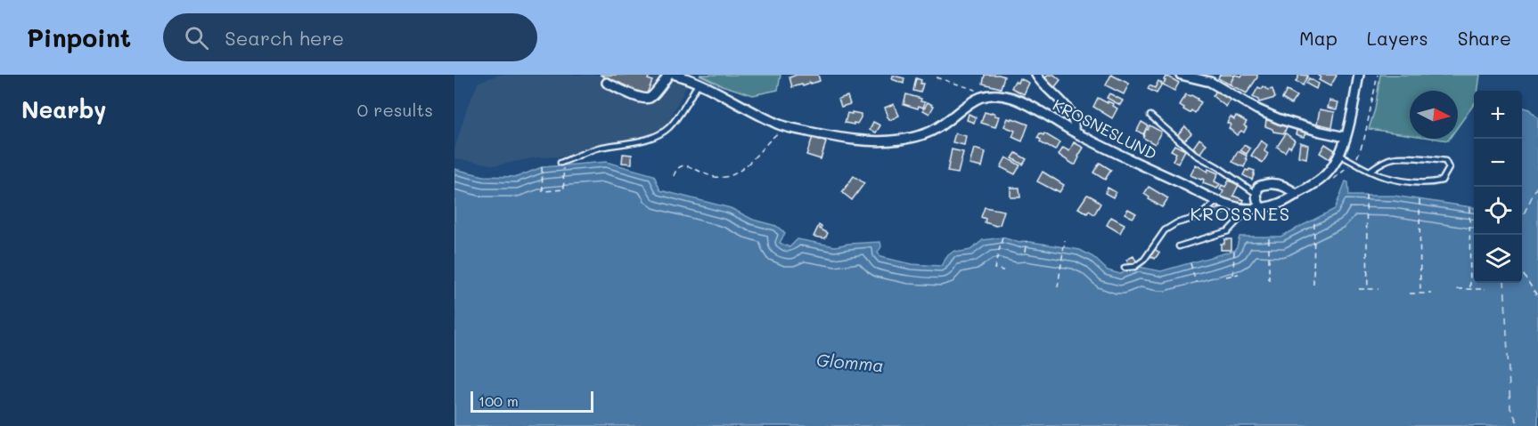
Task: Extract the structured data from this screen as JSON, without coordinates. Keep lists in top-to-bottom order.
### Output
{
  "streets": {
    "street": ["KROSNESLUND"]
  },
  "districts": ["KROSSNES"],
  "water": ["Glomma"],
  "scale_bar": "100 m",
  "north": "right",
  "page": {
    "header": "Pinpoint",
    "search": "Search here",
    "nav": ["Map", "Layers", "Share"],
    "heading": ["Nearby", "0 results"],
    "map_buttons": ["+", "−"],
    "scale": "100 m"
  }
}
